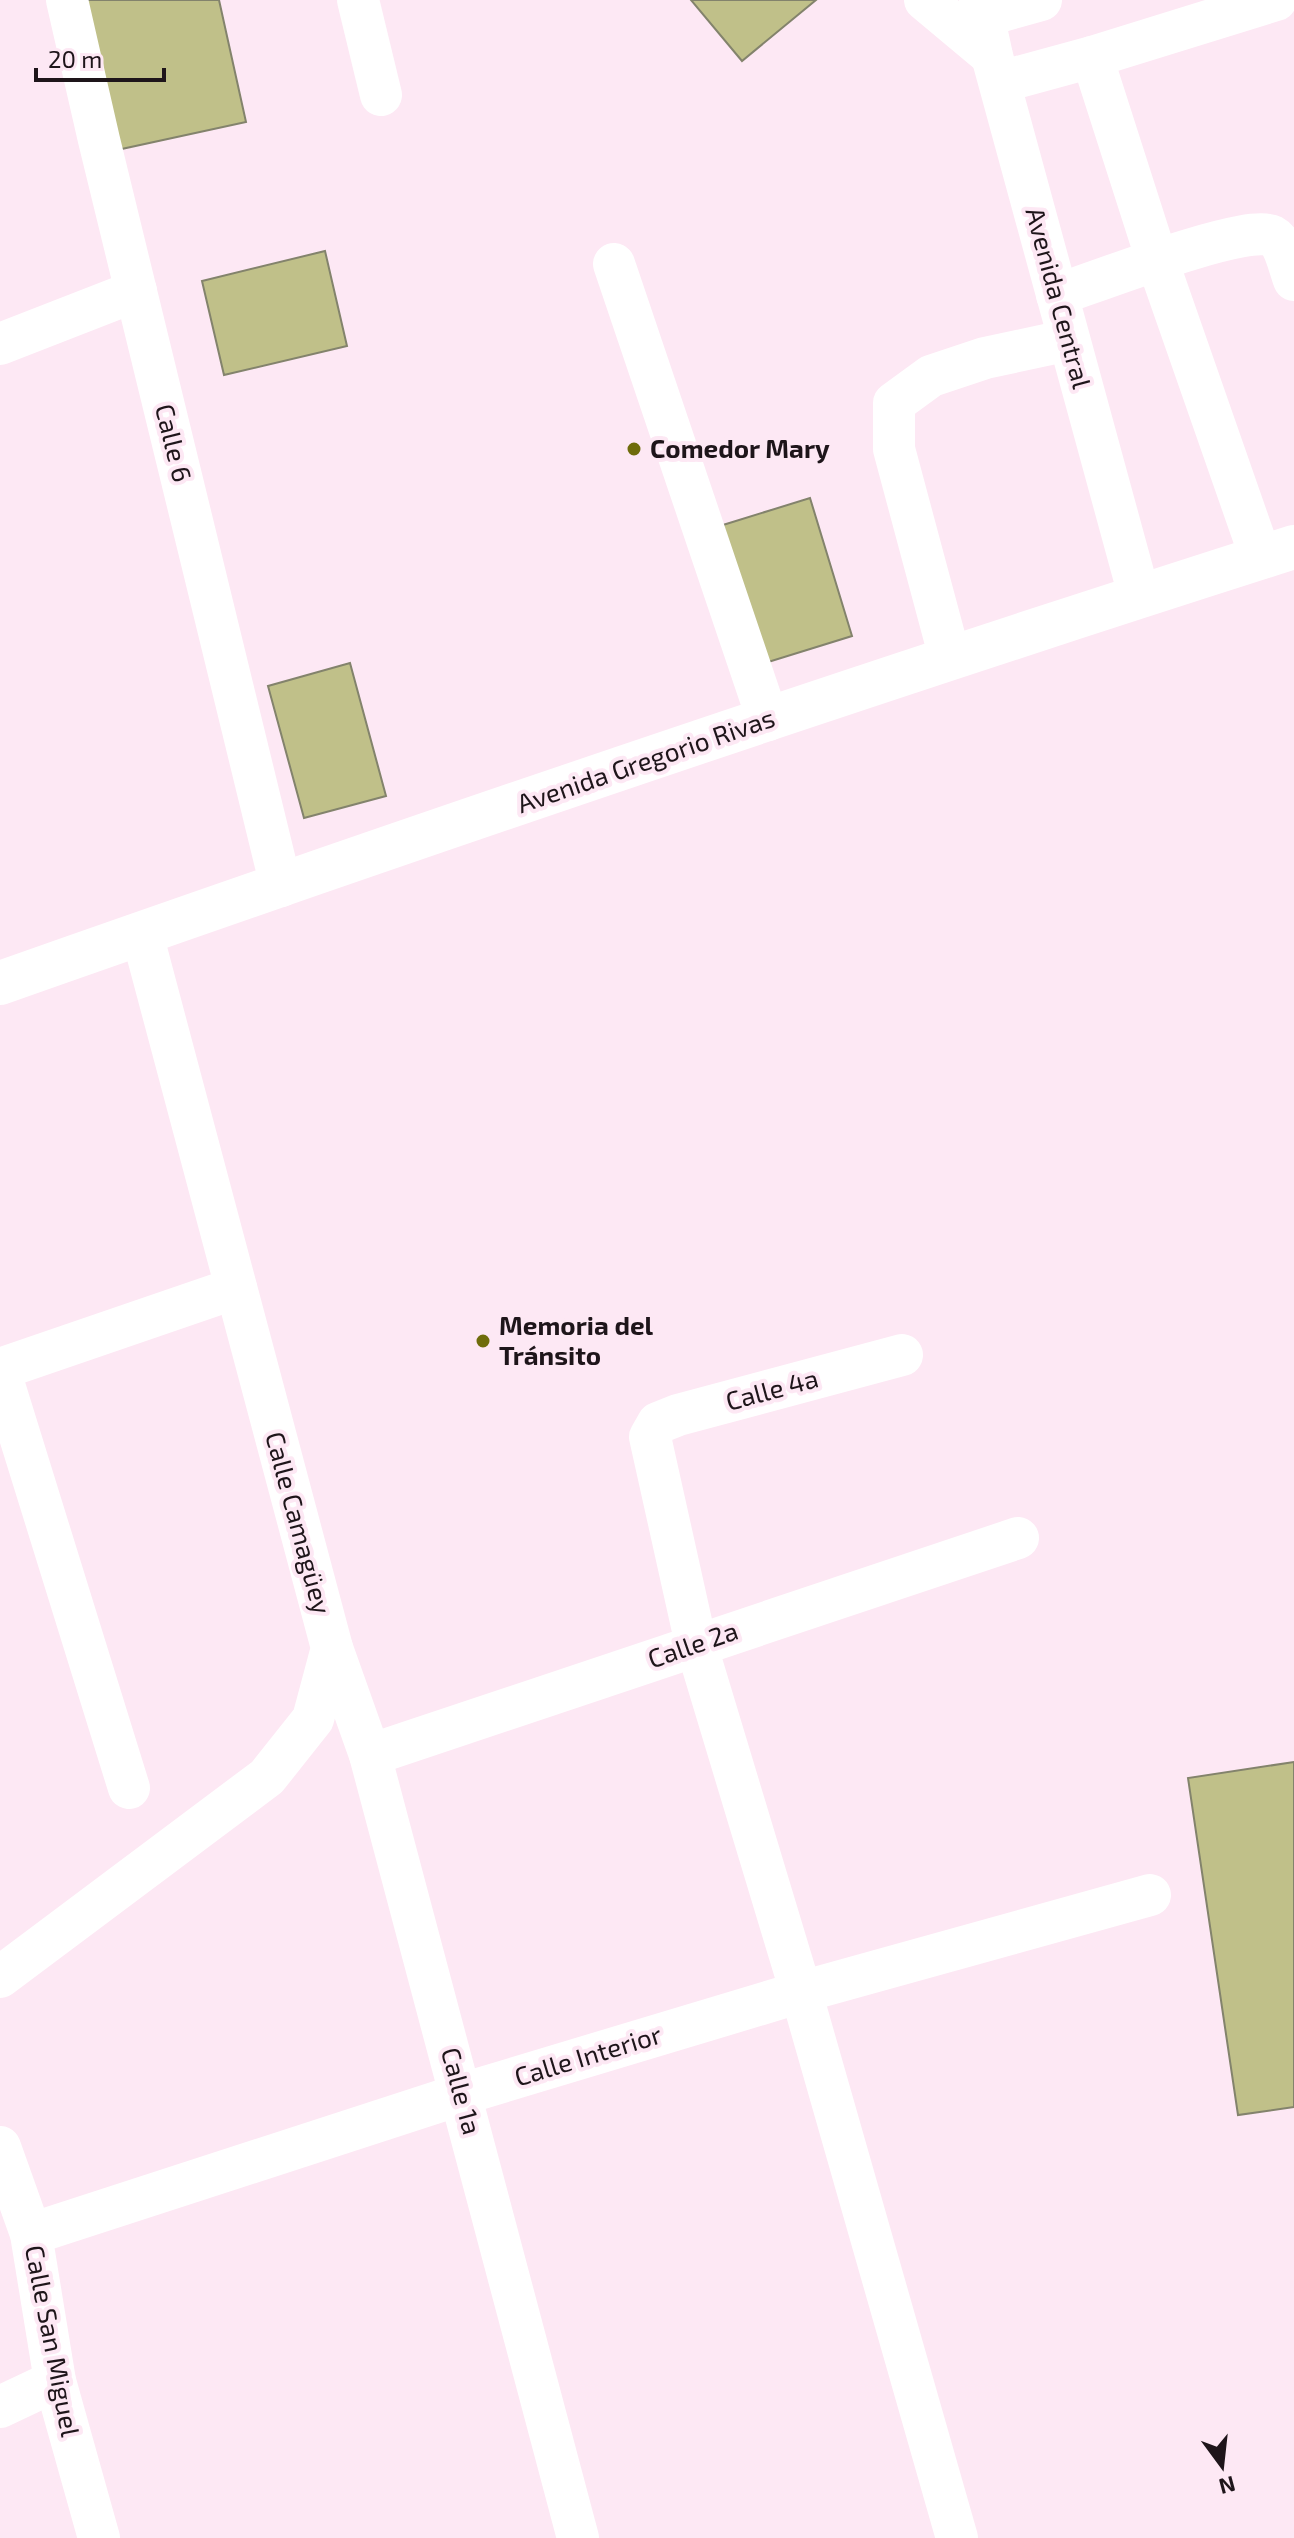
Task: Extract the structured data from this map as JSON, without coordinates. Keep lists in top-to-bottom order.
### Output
{
  "streets": {
    "main road": ["Avenida Gregorio Rivas"],
    "street": [
      "Avenida Central",
      "Calle 6",
      "Calle 4a",
      "Calle Camagüey",
      "Calle 2a",
      "Calle Interior",
      "Calle 1a",
      "Calle San Miguel"
    ]
  },
  "crossings": [
    ["Avenida Central", "Avenida Gregorio Rivas"],
    ["Calle 6", "Avenida Gregorio Rivas"],
    ["Avenida Gregorio Rivas", "Calle Camagüey"],
    ["Calle 4a", "Calle 2a"],
    ["Calle Camagüey", "Calle 1a"],
    ["Calle 2a", "Calle 1a"],
    ["Calle Interior", "Calle 1a"],
    ["Calle Interior", "Calle San Miguel"]
  ],
  "places": ["Comedor Mary", "Memoria del Tránsito"],
  "scale_bar": "20 m",
  "north": "bottom"
}
